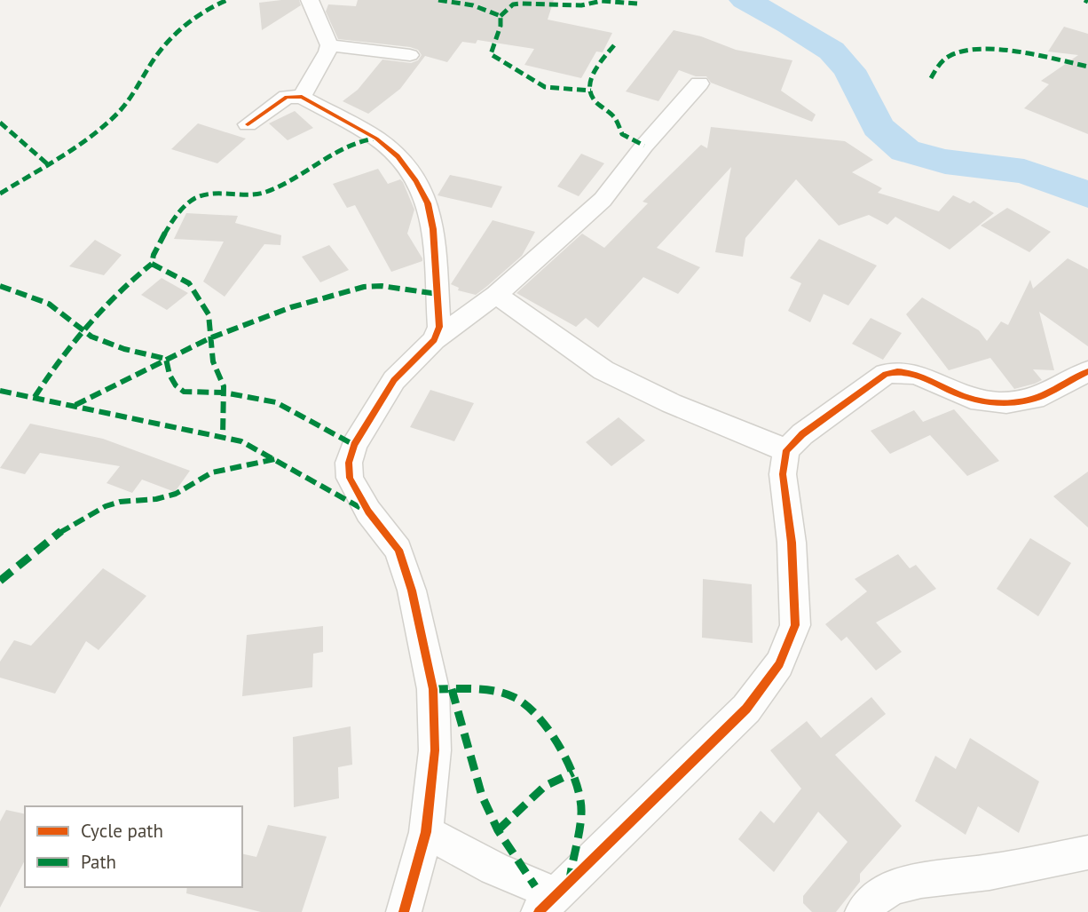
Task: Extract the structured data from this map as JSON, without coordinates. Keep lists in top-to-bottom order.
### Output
{
  "legend": ["Cycle path", "Path"]
}
